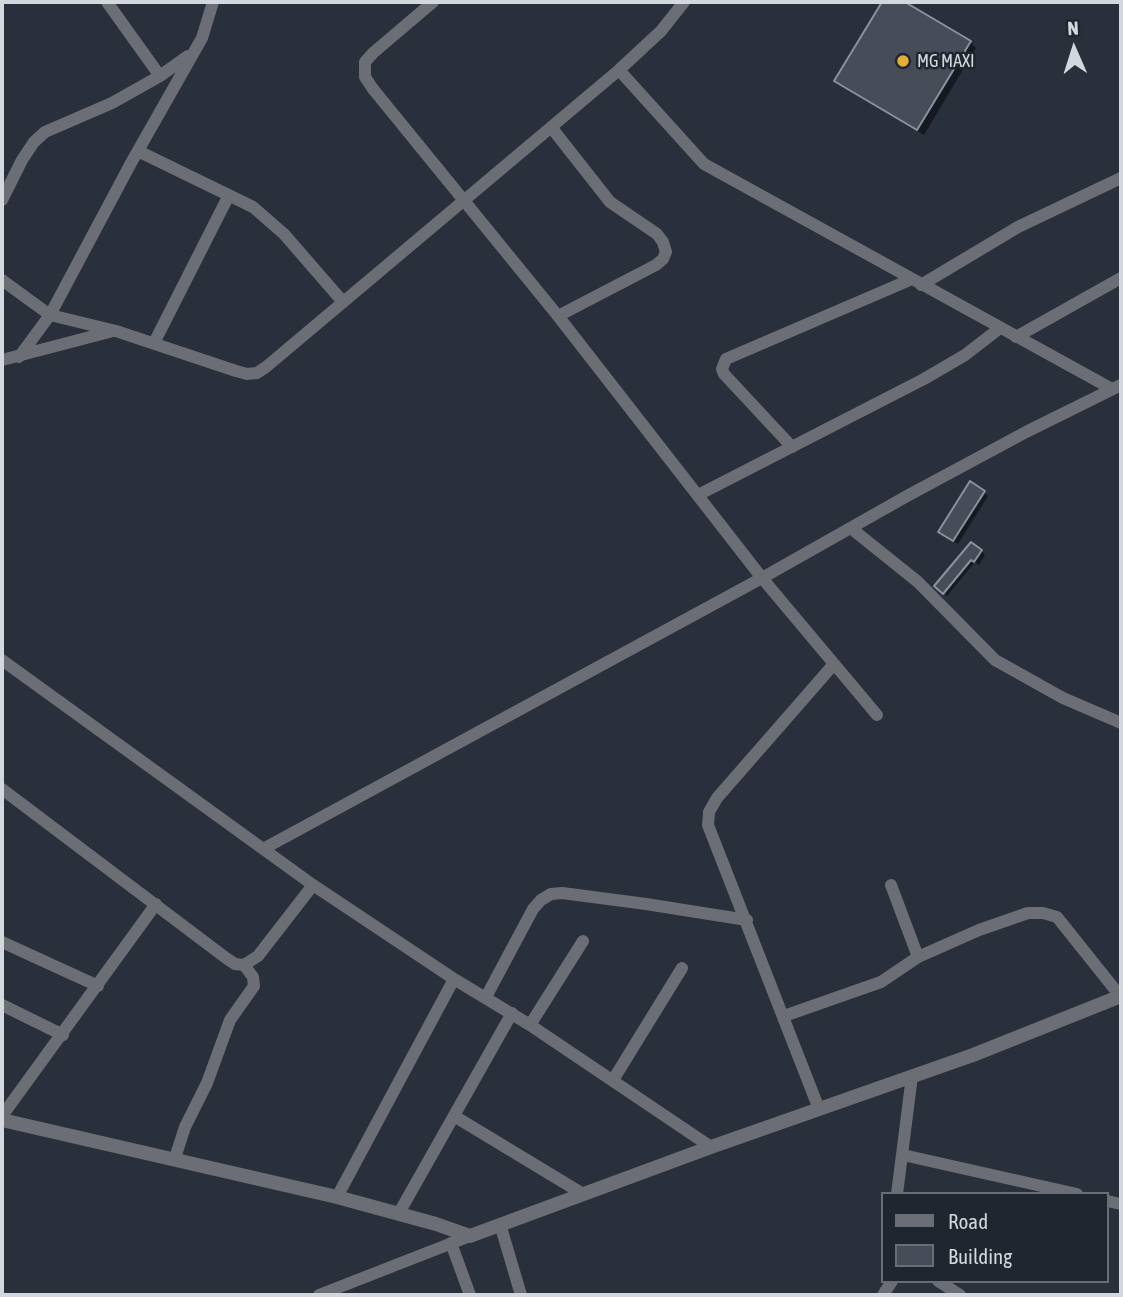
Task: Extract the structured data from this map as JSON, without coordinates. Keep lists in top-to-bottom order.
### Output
{
  "places": ["MG MAXI"],
  "legend": ["Road", "Building"],
  "north": "top"
}
